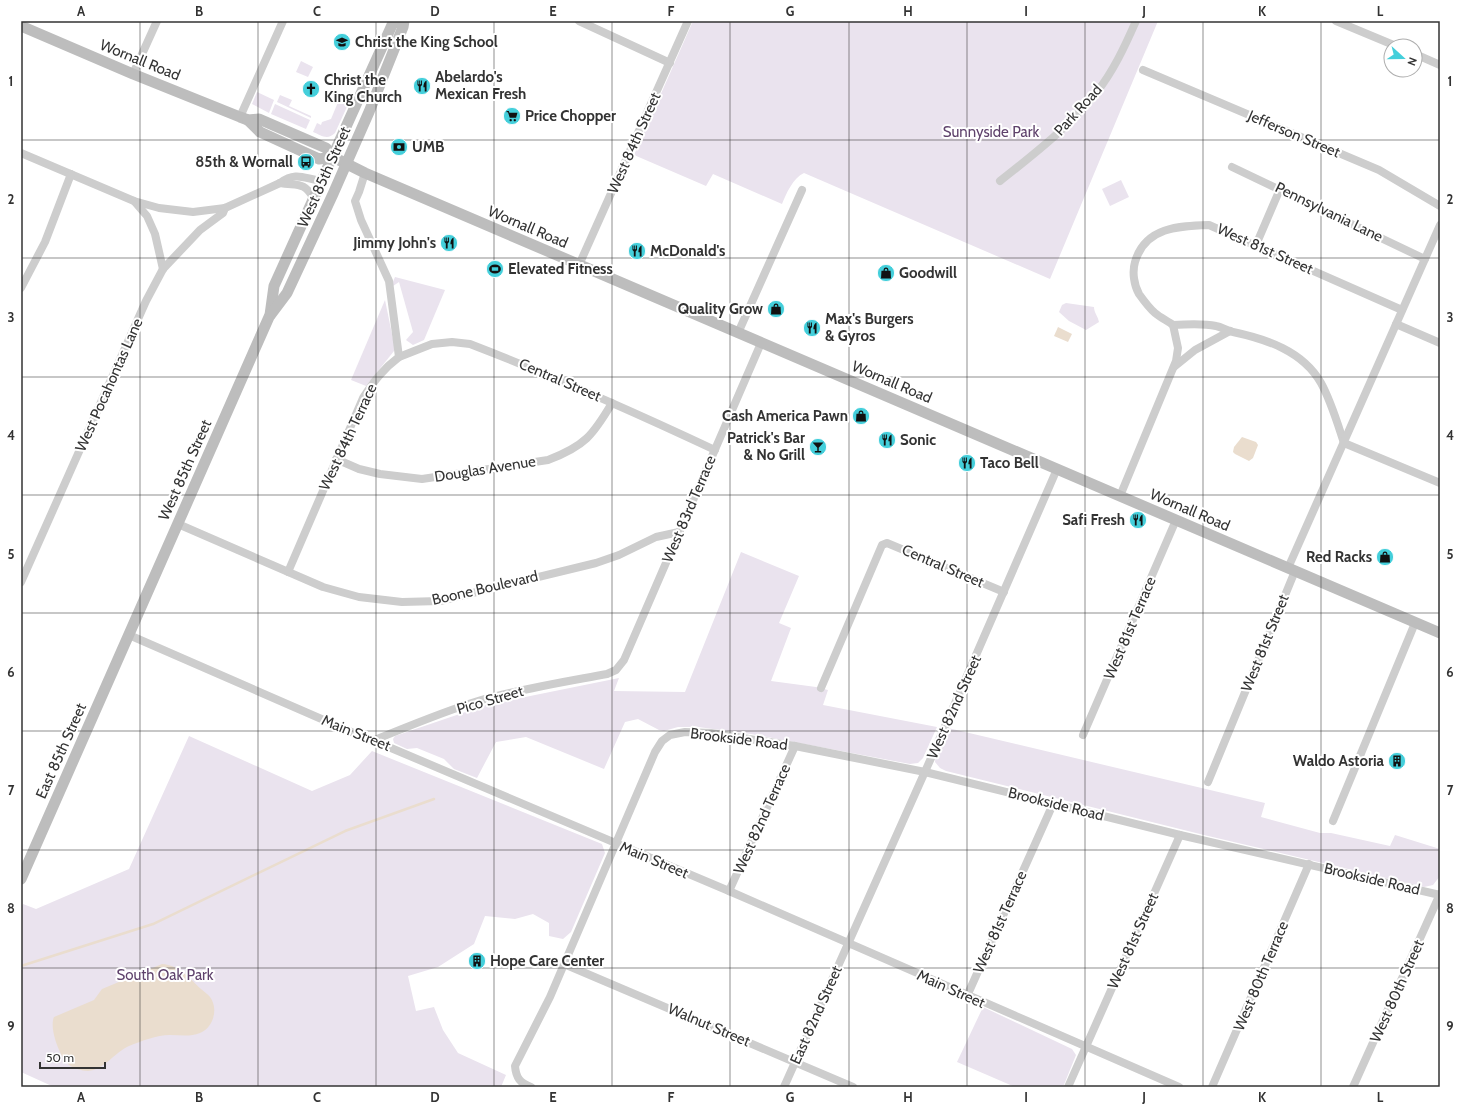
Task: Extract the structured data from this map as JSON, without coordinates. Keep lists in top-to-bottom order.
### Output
{
  "streets": {
    "main road": ["Wornall Road", "West 85th Street", "East 85th Street"],
    "street": [
      "Park Road",
      "Jefferson Street",
      "West 84th Street",
      "Pennsylvania Lane",
      "West 81st Street",
      "Central Street",
      "West Pocahontas Lane",
      "West 84th Terrace",
      "Douglas Avenue",
      "West 83rd Terrace",
      "Boone Boulevard",
      "West 81st Terrace",
      "Pico Street",
      "West 82nd Street",
      "Main Street",
      "Brookside Road",
      "West 82nd Terrace",
      "West 80th Terrace",
      "West 80th Street",
      "East 82nd Street",
      "Walnut Street"
    ]
  },
  "crossings": [
    ["Wornall Road", "West 84th Street"],
    ["Wornall Road", "West 85th Street"],
    ["Wornall Road", "West 81st Street"],
    ["Wornall Road", "West 83rd Terrace"],
    ["Wornall Road", "West 81st Terrace"],
    ["Wornall Road", "West 82nd Street"],
    ["West 85th Street", "Boone Boulevard"],
    ["West 85th Street", "Main Street"],
    ["West 85th Street", "East 85th Street"],
    ["Pennsylvania Lane", "West 81st Street"],
    ["West 81st Street", "Main Street"],
    ["West 81st Street", "Brookside Road"],
    ["Central Street", "West 84th Terrace"],
    ["Central Street", "Douglas Avenue"],
    ["Central Street", "West 83rd Terrace"],
    ["Central Street", "West 82nd Street"],
    ["West 84th Terrace", "Douglas Avenue"],
    ["West 84th Terrace", "Boone Boulevard"],
    ["West 83rd Terrace", "Boone Boulevard"],
    ["West 83rd Terrace", "Pico Street"],
    ["West 81st Terrace", "Main Street"],
    ["West 81st Terrace", "Brookside Road"],
    ["Pico Street", "Main Street"],
    ["West 82nd Street", "Main Street"],
    ["West 82nd Street", "Brookside Road"],
    ["West 82nd Street", "East 82nd Street"],
    ["Main Street", "Brookside Road"],
    ["Main Street", "East 85th Street"],
    ["Main Street", "West 82nd Terrace"],
    ["Main Street", "East 82nd Street"],
    ["Brookside Road", "West 82nd Terrace"],
    ["Brookside Road", "West 80th Terrace"],
    ["Brookside Road", "West 80th Street"],
    ["East 82nd Street", "Walnut Street"]
  ],
  "parks": ["Sunnyside Park", "South Oak Park"],
  "places": {
    "school or university": ["Christ the King School"],
    "restaurant": [
      "Abelardo's Mexican Fresh",
      "Jimmy John's",
      "McDonald's",
      "Max's Burgers & Gyros",
      "Sonic",
      "Taco Bell",
      "Safi Fresh"
    ],
    "church": ["Christ the King Church"],
    "supermarket": ["Price Chopper"],
    "bank": ["UMB"],
    "bus stop": ["85th & Wornall"],
    "sports": ["Elevated Fitness"],
    "shop": [
      "Goodwill",
      "Quality Grow",
      "Cash America Pawn",
      "Red Racks"
    ],
    "bar": ["Patrick's Bar & No Grill"],
    "building": ["Waldo Astoria", "Hope Care Center"]
  },
  "scale_bar": "50 m",
  "north": "right",
  "grid": {
    "columns": [
      "A",
      "B",
      "C",
      "D",
      "E",
      "F",
      "G",
      "H",
      "I",
      "J",
      "K",
      "L"
    ],
    "rows": [
      "1",
      "2",
      "3",
      "4",
      "5",
      "6",
      "7",
      "8",
      "9"
    ]
  }
}
